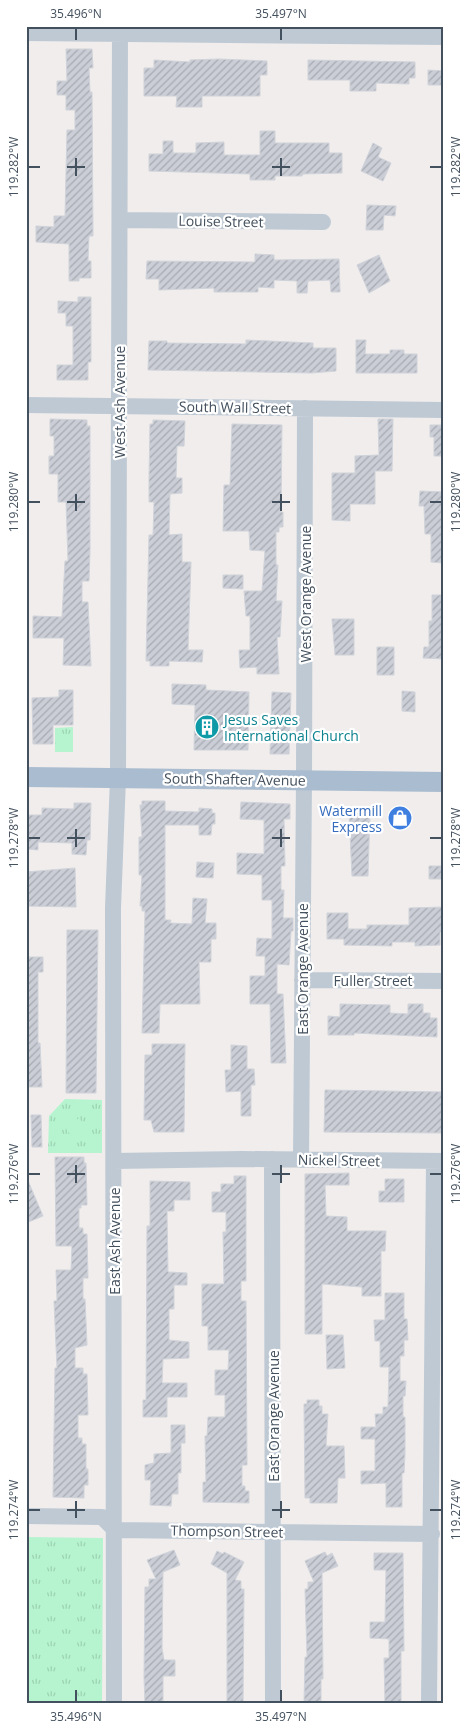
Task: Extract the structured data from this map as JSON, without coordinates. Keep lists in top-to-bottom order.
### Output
{
  "streets": {
    "main road": ["South Shafter Avenue"],
    "street": [
      "Louise Street",
      "West Ash Avenue",
      "South Wall Street",
      "West Orange Avenue",
      "East Orange Avenue",
      "Fuller Street",
      "Nickel Street",
      "East Ash Avenue",
      "Thompson Street"
    ]
  },
  "crossings": [
    ["Louise Street", "West Ash Avenue"],
    ["West Ash Avenue", "South Wall Street"],
    ["West Ash Avenue", "South Shafter Avenue"],
    ["West Ash Avenue", "East Ash Avenue"],
    ["South Wall Street", "West Orange Avenue"],
    ["West Orange Avenue", "South Shafter Avenue"],
    ["West Orange Avenue", "East Orange Avenue"],
    ["South Shafter Avenue", "East Orange Avenue"],
    ["South Shafter Avenue", "East Ash Avenue"],
    ["East Orange Avenue", "Fuller Street"],
    ["East Orange Avenue", "Nickel Street"],
    ["East Orange Avenue", "Thompson Street"],
    ["Nickel Street", "East Ash Avenue"],
    ["East Ash Avenue", "Thompson Street"]
  ],
  "places": {
    "building": ["Jesus Saves International Church"],
    "shop": ["Watermill Express"]
  },
  "coordinates": [
    "35.496°N",
    "35.497°N",
    "119.282°W",
    "119.280°W",
    "119.278°W",
    "119.276°W",
    "119.274°W"
  ]
}
